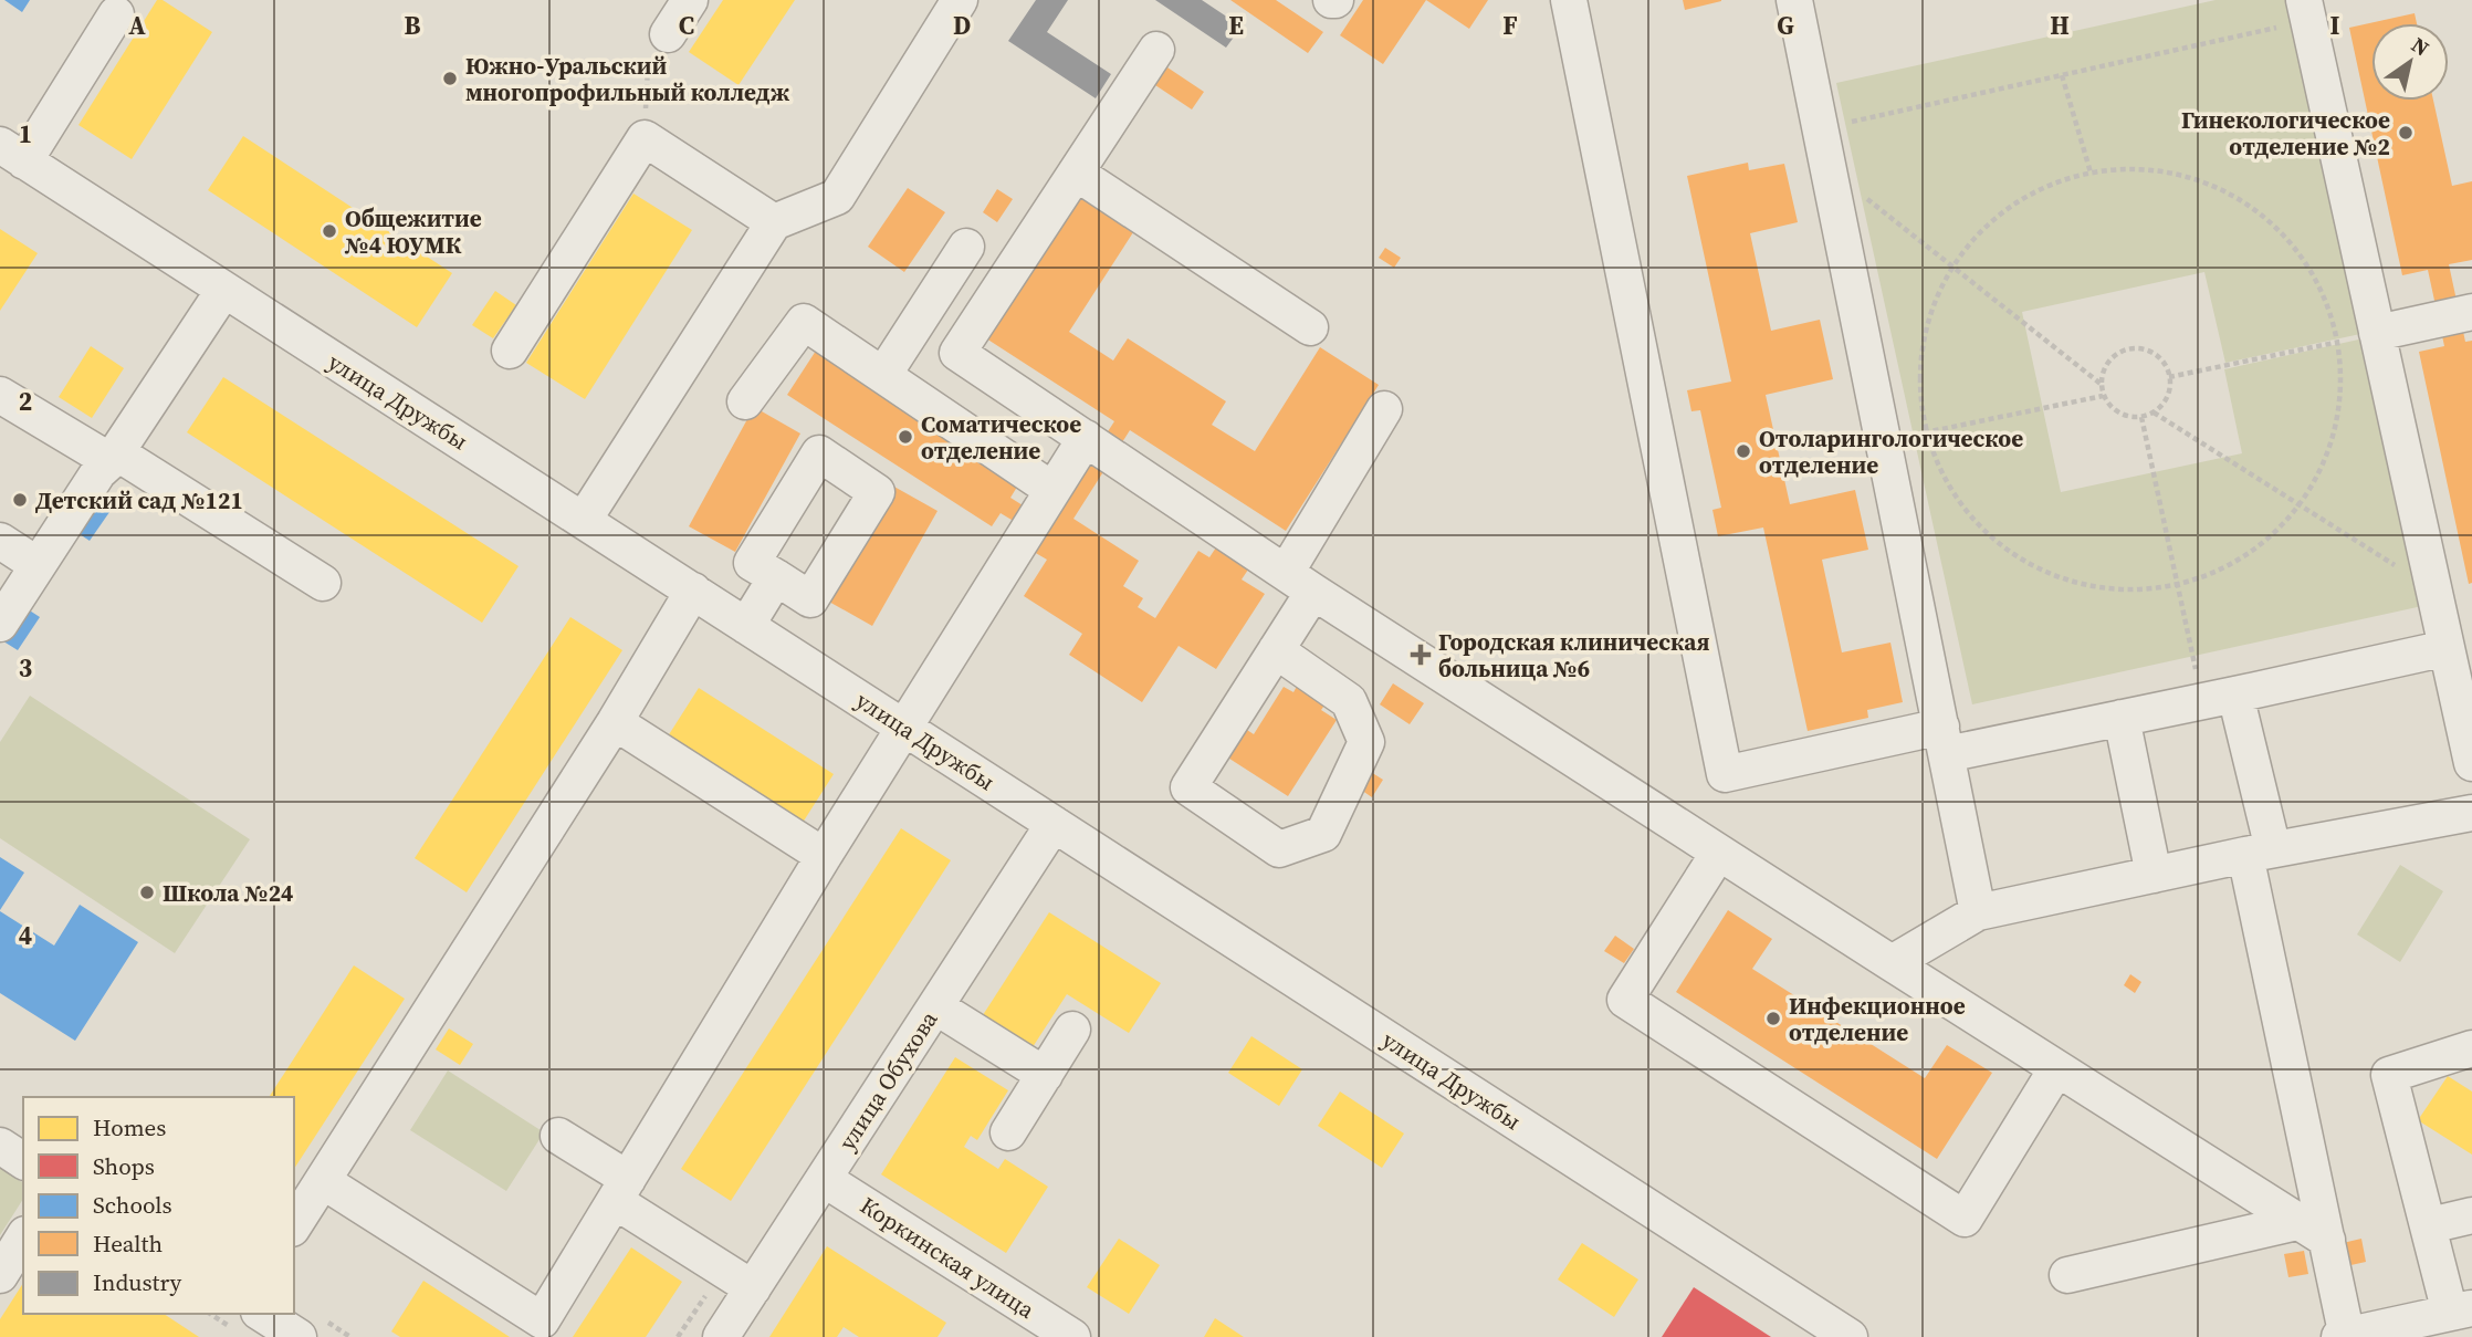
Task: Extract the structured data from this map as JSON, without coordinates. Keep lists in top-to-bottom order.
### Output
{
  "streets": {
    "street": ["улица Дружбы", "улица Обухова", "Коркинская улица"]
  },
  "crossings": [
    ["улица Дружбы", "улица Обухова"],
    ["улица Обухова", "Коркинская улица"]
  ],
  "places": {
    "other": [
      "Южно-Уральский многопрофильный колледж",
      "Гинекологическое отделение №2",
      "Общежитие №4 ЮУМК",
      "Соматическое отделение",
      "Отоларингологическое отделение",
      "Детский сад №121",
      "Школа №24",
      "Инфекционное отделение"
    ],
    "health": ["Городская клиническая больница №6"]
  },
  "legend": [
    "Homes",
    "Shops",
    "Schools",
    "Health",
    "Industry"
  ],
  "north": "top right",
  "grid": {
    "columns": [
      "A",
      "B",
      "C",
      "D",
      "E",
      "F",
      "G",
      "H",
      "I"
    ],
    "rows": [
      "1",
      "2",
      "3",
      "4"
    ]
  }
}
